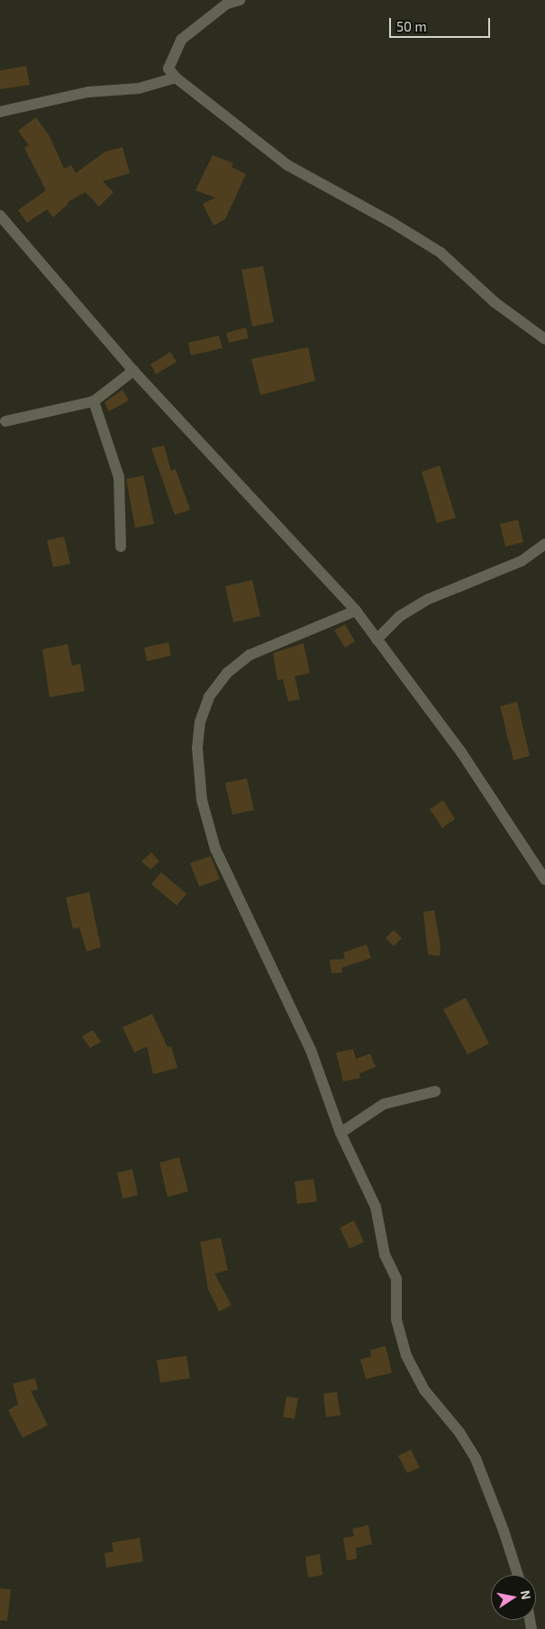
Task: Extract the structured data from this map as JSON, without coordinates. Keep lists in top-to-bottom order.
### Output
{
  "scale_bar": "50 m",
  "north": "right"
}
